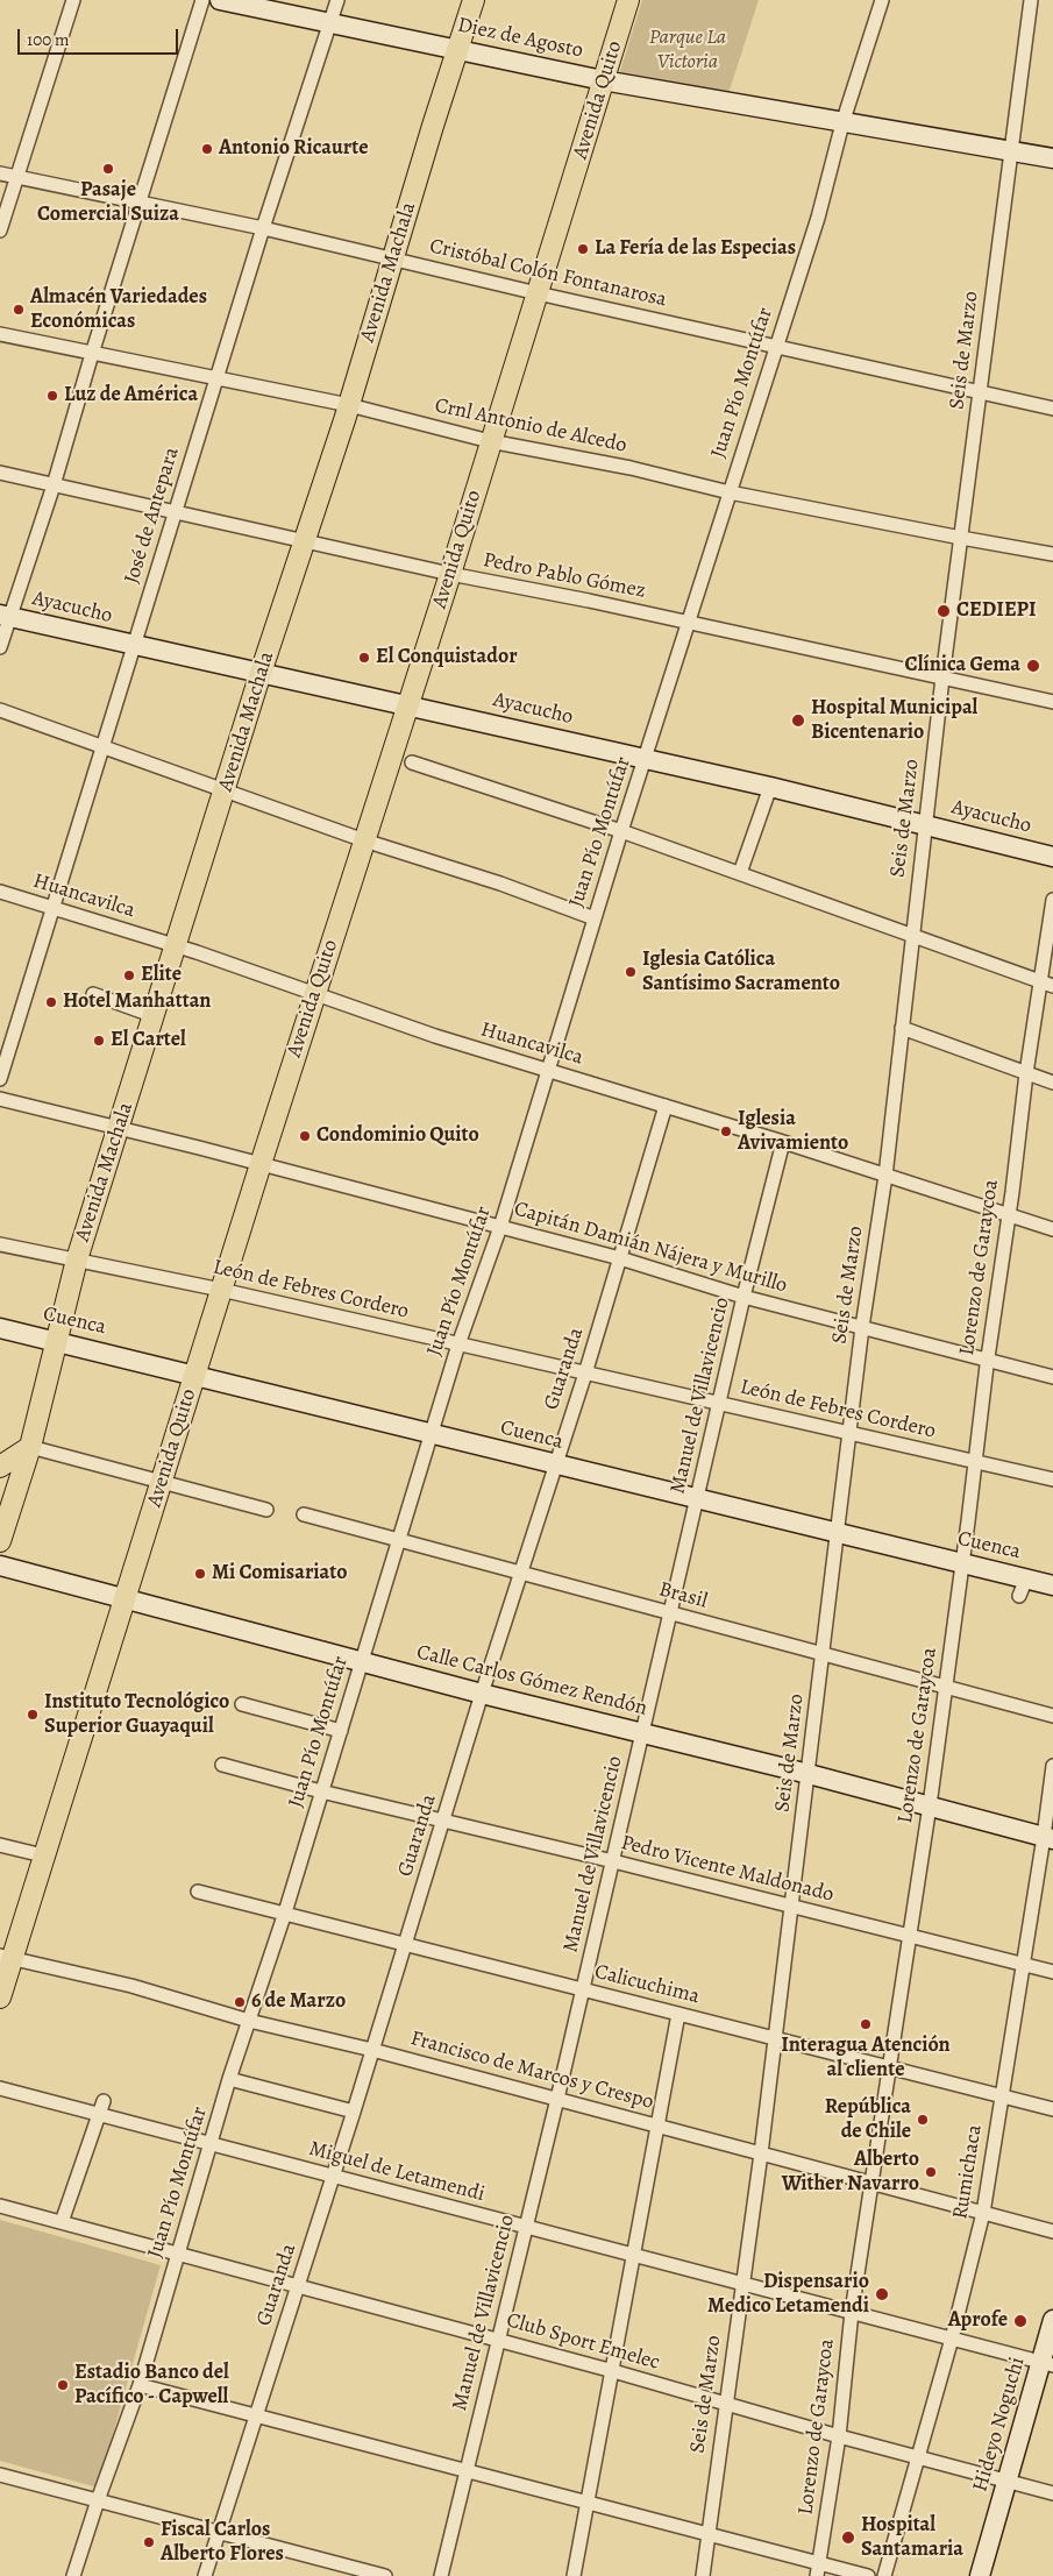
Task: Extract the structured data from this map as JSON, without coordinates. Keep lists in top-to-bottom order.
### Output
{
  "streets": {
    "main road": ["Avenida Quito", "Avenida Machala"],
    "street": [
      "Diez de Agosto",
      "Cristóbal Colón Fontanarosa",
      "Seis de Marzo",
      "Juan Pío Montúfar",
      "Crnl Antonio de Alcedo",
      "José de Antepara",
      "Pedro Pablo Gómez",
      "Ayacucho",
      "Huancavilca",
      "Capitán Damián Nájera y Murillo",
      "Lorenzo de Garaycoa",
      "León de Febres Cordero",
      "Cuenca",
      "Guaranda",
      "Manuel de Villavicencio",
      "Brasil",
      "Calle Carlos Gómez Rendón",
      "Pedro Vicente Maldonado",
      "Calicuchima",
      "Francisco de Marcos y Crespo",
      "Miguel de Letamendi",
      "Rumichaca",
      "Club Sport Emelec",
      "Hideyo Noguchi"
    ]
  },
  "crossings": [
    ["Diez de Agosto", "Avenida Quito"],
    ["Diez de Agosto", "Avenida Machala"],
    ["Diez de Agosto", "Seis de Marzo"],
    ["Diez de Agosto", "Juan Pío Montúfar"],
    ["Diez de Agosto", "José de Antepara"],
    ["Avenida Quito", "Cristóbal Colón Fontanarosa"],
    ["Avenida Quito", "Crnl Antonio de Alcedo"],
    ["Avenida Quito", "Pedro Pablo Gómez"],
    ["Avenida Quito", "Ayacucho"],
    ["Avenida Quito", "Huancavilca"],
    ["Avenida Quito", "Capitán Damián Nájera y Murillo"],
    ["Avenida Quito", "León de Febres Cordero"],
    ["Avenida Quito", "Cuenca"],
    ["Avenida Quito", "Calle Carlos Gómez Rendón"],
    ["Avenida Quito", "Francisco de Marcos y Crespo"],
    ["Avenida Machala", "Cristóbal Colón Fontanarosa"],
    ["Avenida Machala", "Crnl Antonio de Alcedo"],
    ["Avenida Machala", "Pedro Pablo Gómez"],
    ["Avenida Machala", "Ayacucho"],
    ["Avenida Machala", "Huancavilca"],
    ["Avenida Machala", "Capitán Damián Nájera y Murillo"],
    ["Avenida Machala", "León de Febres Cordero"],
    ["Avenida Machala", "Cuenca"],
    ["Cristóbal Colón Fontanarosa", "Seis de Marzo"],
    ["Cristóbal Colón Fontanarosa", "Juan Pío Montúfar"],
    ["Cristóbal Colón Fontanarosa", "José de Antepara"],
    ["Seis de Marzo", "Crnl Antonio de Alcedo"],
    ["Seis de Marzo", "Pedro Pablo Gómez"],
    ["Seis de Marzo", "Ayacucho"],
    ["Seis de Marzo", "Huancavilca"],
    ["Seis de Marzo", "Capitán Damián Nájera y Murillo"],
    ["Seis de Marzo", "León de Febres Cordero"],
    ["Seis de Marzo", "Cuenca"],
    ["Seis de Marzo", "Brasil"],
    ["Seis de Marzo", "Calle Carlos Gómez Rendón"],
    ["Seis de Marzo", "Pedro Vicente Maldonado"],
    ["Seis de Marzo", "Calicuchima"],
    ["Seis de Marzo", "Francisco de Marcos y Crespo"],
    ["Seis de Marzo", "Miguel de Letamendi"],
    ["Seis de Marzo", "Club Sport Emelec"],
    ["Juan Pío Montúfar", "Crnl Antonio de Alcedo"],
    ["Juan Pío Montúfar", "Pedro Pablo Gómez"],
    ["Juan Pío Montúfar", "Ayacucho"],
    ["Juan Pío Montúfar", "Huancavilca"],
    ["Juan Pío Montúfar", "Capitán Damián Nájera y Murillo"],
    ["Juan Pío Montúfar", "León de Febres Cordero"],
    ["Juan Pío Montúfar", "Cuenca"],
    ["Juan Pío Montúfar", "Brasil"],
    ["Juan Pío Montúfar", "Calle Carlos Gómez Rendón"],
    ["Juan Pío Montúfar", "Pedro Vicente Maldonado"],
    ["Juan Pío Montúfar", "Calicuchima"],
    ["Juan Pío Montúfar", "Francisco de Marcos y Crespo"],
    ["Juan Pío Montúfar", "Miguel de Letamendi"],
    ["Juan Pío Montúfar", "Club Sport Emelec"],
    ["Crnl Antonio de Alcedo", "José de Antepara"],
    ["José de Antepara", "Pedro Pablo Gómez"],
    ["José de Antepara", "Ayacucho"],
    ["José de Antepara", "Huancavilca"],
    ["Huancavilca", "Lorenzo de Garaycoa"],
    ["Huancavilca", "Guaranda"],
    ["Huancavilca", "Manuel de Villavicencio"],
    ["Capitán Damián Nájera y Murillo", "Lorenzo de Garaycoa"],
    ["Capitán Damián Nájera y Murillo", "Guaranda"],
    ["Capitán Damián Nájera y Murillo", "Manuel de Villavicencio"],
    ["Lorenzo de Garaycoa", "León de Febres Cordero"],
    ["Lorenzo de Garaycoa", "Cuenca"],
    ["Lorenzo de Garaycoa", "Brasil"],
    ["Lorenzo de Garaycoa", "Calle Carlos Gómez Rendón"],
    ["Lorenzo de Garaycoa", "Pedro Vicente Maldonado"],
    ["Lorenzo de Garaycoa", "Calicuchima"],
    ["Lorenzo de Garaycoa", "Francisco de Marcos y Crespo"],
    ["Lorenzo de Garaycoa", "Miguel de Letamendi"],
    ["Lorenzo de Garaycoa", "Club Sport Emelec"],
    ["León de Febres Cordero", "Guaranda"],
    ["León de Febres Cordero", "Manuel de Villavicencio"],
    ["Cuenca", "Guaranda"],
    ["Cuenca", "Manuel de Villavicencio"],
    ["Guaranda", "Brasil"],
    ["Guaranda", "Calle Carlos Gómez Rendón"],
    ["Guaranda", "Pedro Vicente Maldonado"],
    ["Guaranda", "Calicuchima"],
    ["Guaranda", "Francisco de Marcos y Crespo"],
    ["Guaranda", "Miguel de Letamendi"],
    ["Guaranda", "Club Sport Emelec"],
    ["Manuel de Villavicencio", "Brasil"],
    ["Manuel de Villavicencio", "Calle Carlos Gómez Rendón"],
    ["Manuel de Villavicencio", "Pedro Vicente Maldonado"],
    ["Manuel de Villavicencio", "Calicuchima"],
    ["Manuel de Villavicencio", "Francisco de Marcos y Crespo"],
    ["Manuel de Villavicencio", "Miguel de Letamendi"],
    ["Manuel de Villavicencio", "Club Sport Emelec"],
    ["Calle Carlos Gómez Rendón", "Rumichaca"],
    ["Pedro Vicente Maldonado", "Rumichaca"],
    ["Calicuchima", "Rumichaca"],
    ["Francisco de Marcos y Crespo", "Rumichaca"],
    ["Miguel de Letamendi", "Rumichaca"],
    ["Miguel de Letamendi", "Hideyo Noguchi"],
    ["Rumichaca", "Club Sport Emelec"],
    ["Club Sport Emelec", "Hideyo Noguchi"]
  ],
  "parks": ["Parque La Victoria"],
  "places": [
    "Antonio Ricaurte",
    "Pasaje Comercial Suiza",
    "La Fería de las Especias",
    "Almacén Variedades Económicas",
    "Luz de América",
    "CEDIEPI",
    "El Conquistador",
    "Clínica Gema",
    "Hospital Municipal Bicentenario",
    "Iglesia Católica Santísimo Sacramento",
    "Elite",
    "Hotel Manhattan",
    "El Cartel",
    "Iglesia Avivamiento",
    "Condominio Quito",
    "Mi Comisariato",
    "Instituto Tecnológico Superior Guayaquil",
    "6 de Marzo",
    "Interagua Atención al cliente",
    "República de Chile",
    "Alberto Wither Navarro",
    "Dispensario Medico Letamendi",
    "Aprofe",
    "Estadio Banco del Pacífico - Capwell",
    "Hospital Santamaria",
    "Fiscal Carlos Alberto Flores"
  ],
  "scale_bar": "100 m"
}
